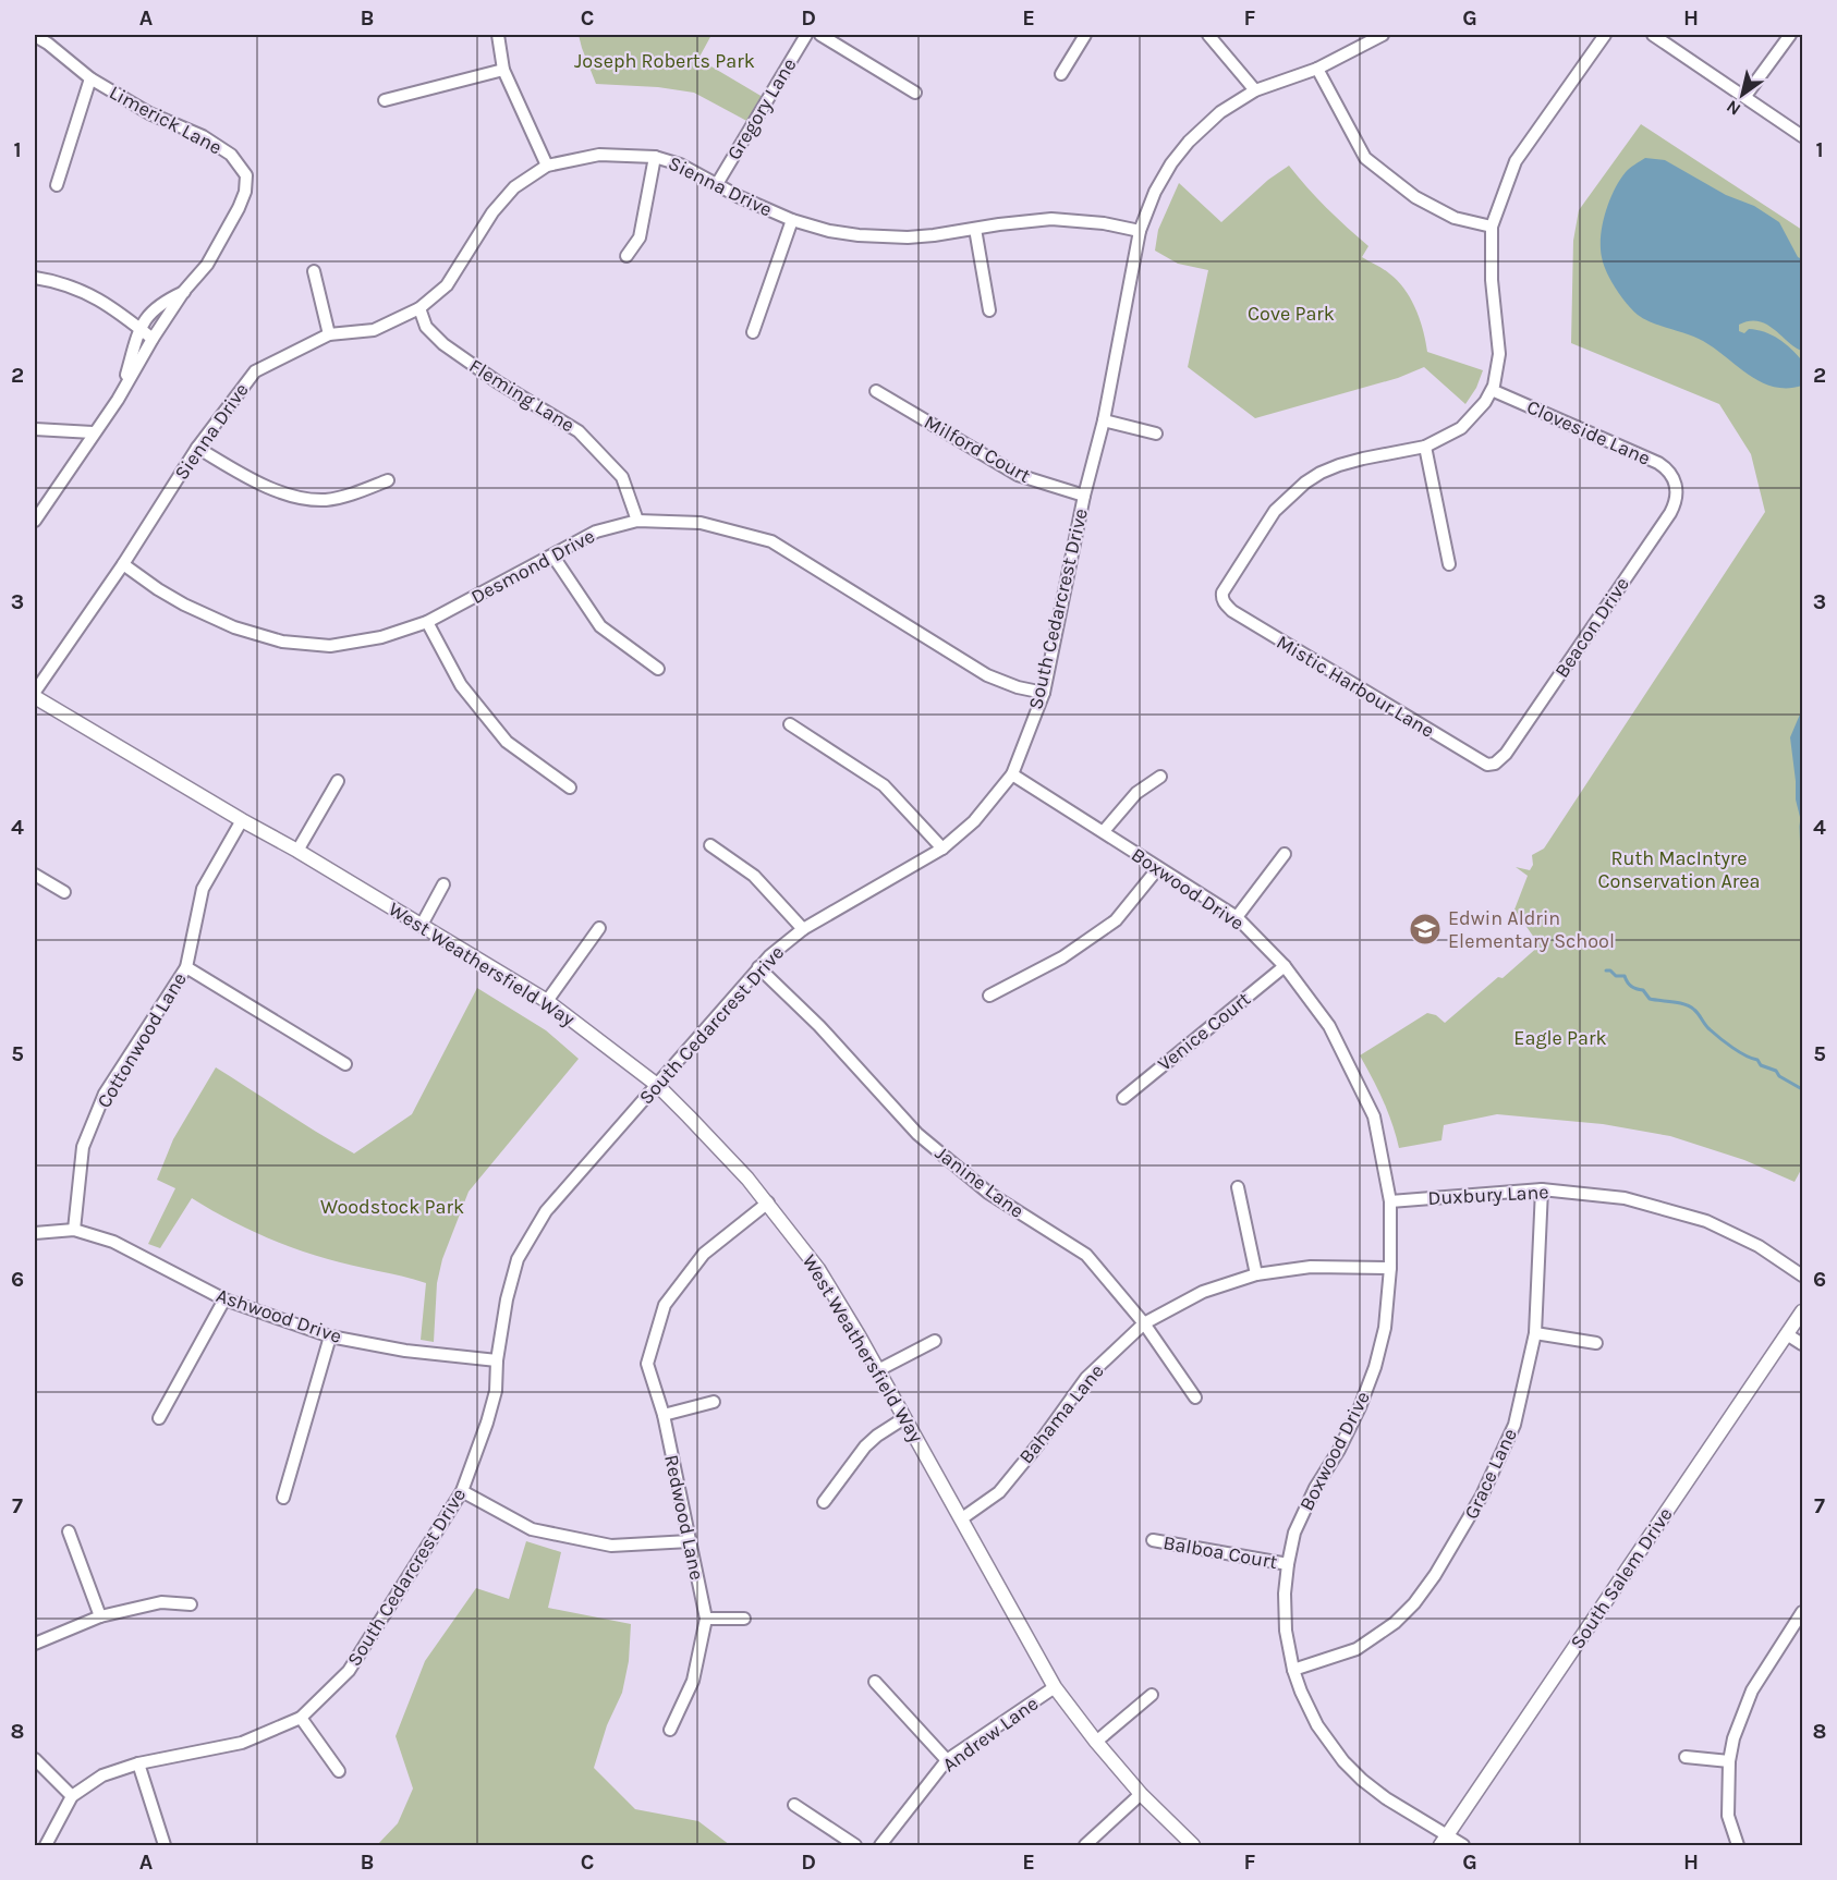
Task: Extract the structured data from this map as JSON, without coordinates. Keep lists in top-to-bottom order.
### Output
{
  "streets": {
    "street": [
      "Gregory Lane",
      "Limerick Lane",
      "Sienna Drive",
      "Fleming Lane",
      "Cloveside Lane",
      "Milford Court",
      "Desmond Drive",
      "South Cedarcrest Drive",
      "Beacon Drive",
      "Mistic Harbour Lane",
      "Boxwood Drive",
      "West Weathersfield Way",
      "Venice Court",
      "Cottonwood Lane",
      "Janine Lane",
      "Duxbury Lane",
      "Ashwood Drive",
      "Bahama Lane",
      "Grace Lane",
      "Redwood Lane",
      "Balboa Court",
      "South Salem Drive",
      "Andrew Lane"
    ]
  },
  "crossings": [
    ["Gregory Lane", "Sienna Drive"],
    ["Sienna Drive", "Fleming Lane"],
    ["Sienna Drive", "Desmond Drive"],
    ["Sienna Drive", "South Cedarcrest Drive"],
    ["Fleming Lane", "Desmond Drive"],
    ["Cloveside Lane", "Beacon Drive"],
    ["Milford Court", "South Cedarcrest Drive"],
    ["Desmond Drive", "South Cedarcrest Drive"],
    ["South Cedarcrest Drive", "Boxwood Drive"],
    ["South Cedarcrest Drive", "West Weathersfield Way"],
    ["South Cedarcrest Drive", "Janine Lane"],
    ["South Cedarcrest Drive", "Ashwood Drive"],
    ["Beacon Drive", "Mistic Harbour Lane"],
    ["Boxwood Drive", "Venice Court"],
    ["Boxwood Drive", "Duxbury Lane"],
    ["Boxwood Drive", "Bahama Lane"],
    ["Boxwood Drive", "Grace Lane"],
    ["Boxwood Drive", "Balboa Court"],
    ["Boxwood Drive", "South Salem Drive"],
    ["West Weathersfield Way", "Cottonwood Lane"],
    ["West Weathersfield Way", "Bahama Lane"],
    ["West Weathersfield Way", "Redwood Lane"],
    ["West Weathersfield Way", "Andrew Lane"],
    ["Cottonwood Lane", "Ashwood Drive"],
    ["Janine Lane", "Bahama Lane"],
    ["Duxbury Lane", "Grace Lane"]
  ],
  "parks": [
    "Joseph Roberts Park",
    "Cove Park",
    "Ruth MacIntyre Conservation Area",
    "Eagle Park",
    "Woodstock Park"
  ],
  "places": {
    "school or university": ["Edwin Aldrin Elementary School"]
  },
  "north": "bottom left",
  "grid": {
    "columns": [
      "A",
      "B",
      "C",
      "D",
      "E",
      "F",
      "G",
      "H"
    ],
    "rows": [
      "1",
      "2",
      "3",
      "4",
      "5",
      "6",
      "7",
      "8"
    ]
  }
}
